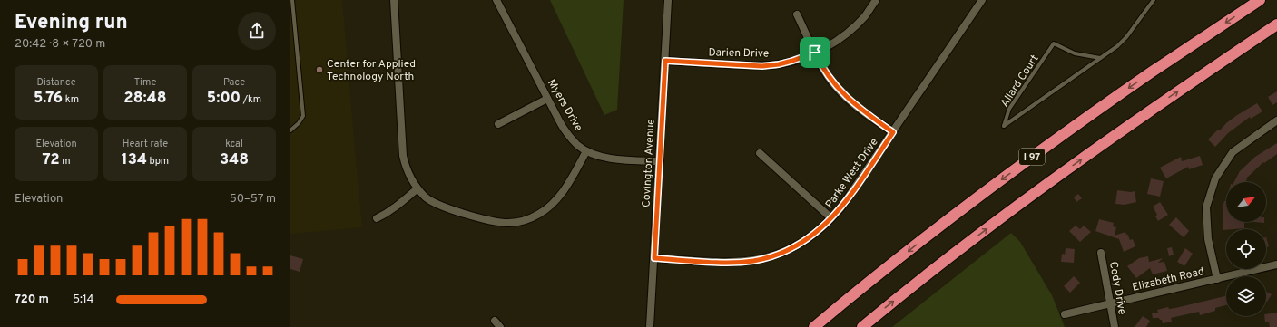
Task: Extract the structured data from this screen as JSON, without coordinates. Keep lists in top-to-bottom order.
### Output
{
  "streets": {
    "highway": ["I 97"],
    "street": [
      "Darien Drive",
      "Myers Drive",
      "Covington Avenue",
      "Parke West Drive",
      "Elizabeth Road",
      "Cody Drive"
    ],
    "lane": ["Allard Court"]
  },
  "crossings": [
    ["Darien Drive", "Covington Avenue"],
    ["Myers Drive", "Covington Avenue"],
    ["Covington Avenue", "Parke West Drive"],
    ["Elizabeth Road", "Cody Drive"]
  ],
  "places": ["Center for Applied Technology North"],
  "north": "top right",
  "page": {
    "heading": ["Evening run", "20:42 · 8 × 720 m"],
    "stats": [
      ["Distance", "5.76 km"],
      ["Time", "28:48"],
      ["Pace", "5:00 /km"],
      ["Elevation", "72 m"],
      ["Heart rate", "134 bpm"],
      ["kcal", "348"]
    ],
    "chart": ["Elevation", "50–57 m"],
    "list": [
      {
        "name": "720 m",
        "note": "5:14"
      }
    ]
  }
}
